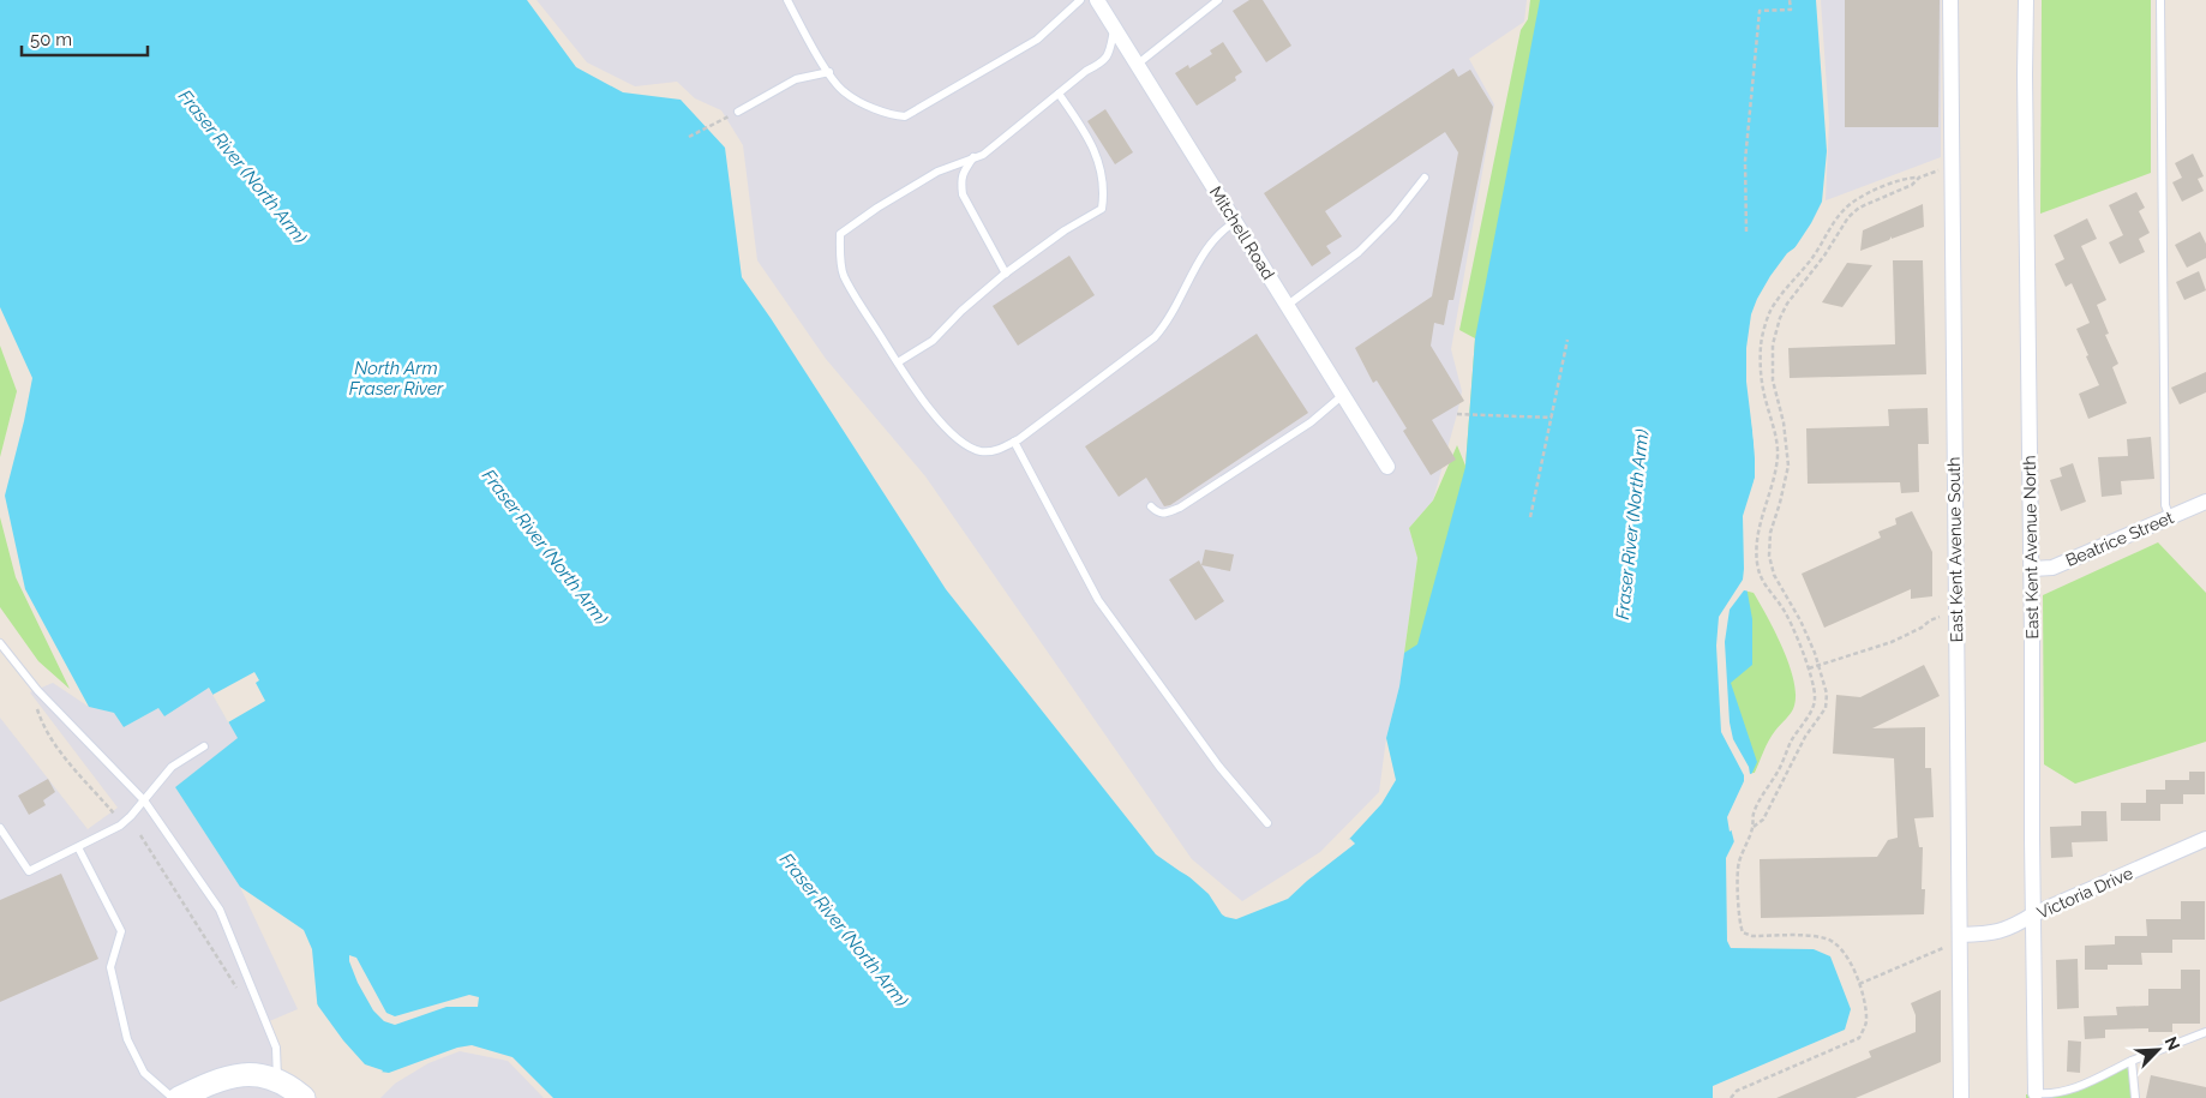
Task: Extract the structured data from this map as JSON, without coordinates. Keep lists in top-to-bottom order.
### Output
{
  "streets": {
    "street": [
      "Mitchell Road",
      "Beatrice Street",
      "East Kent Avenue North",
      "East Kent Avenue South",
      "Victoria Drive"
    ]
  },
  "crossings": [
    ["Beatrice Street", "East Kent Avenue North"],
    ["East Kent Avenue North", "Victoria Drive"],
    ["East Kent Avenue South", "Victoria Drive"]
  ],
  "water": ["Fraser River (North Arm)", "North Arm Fraser River"],
  "scale_bar": "50 m",
  "north": "top right"
}
